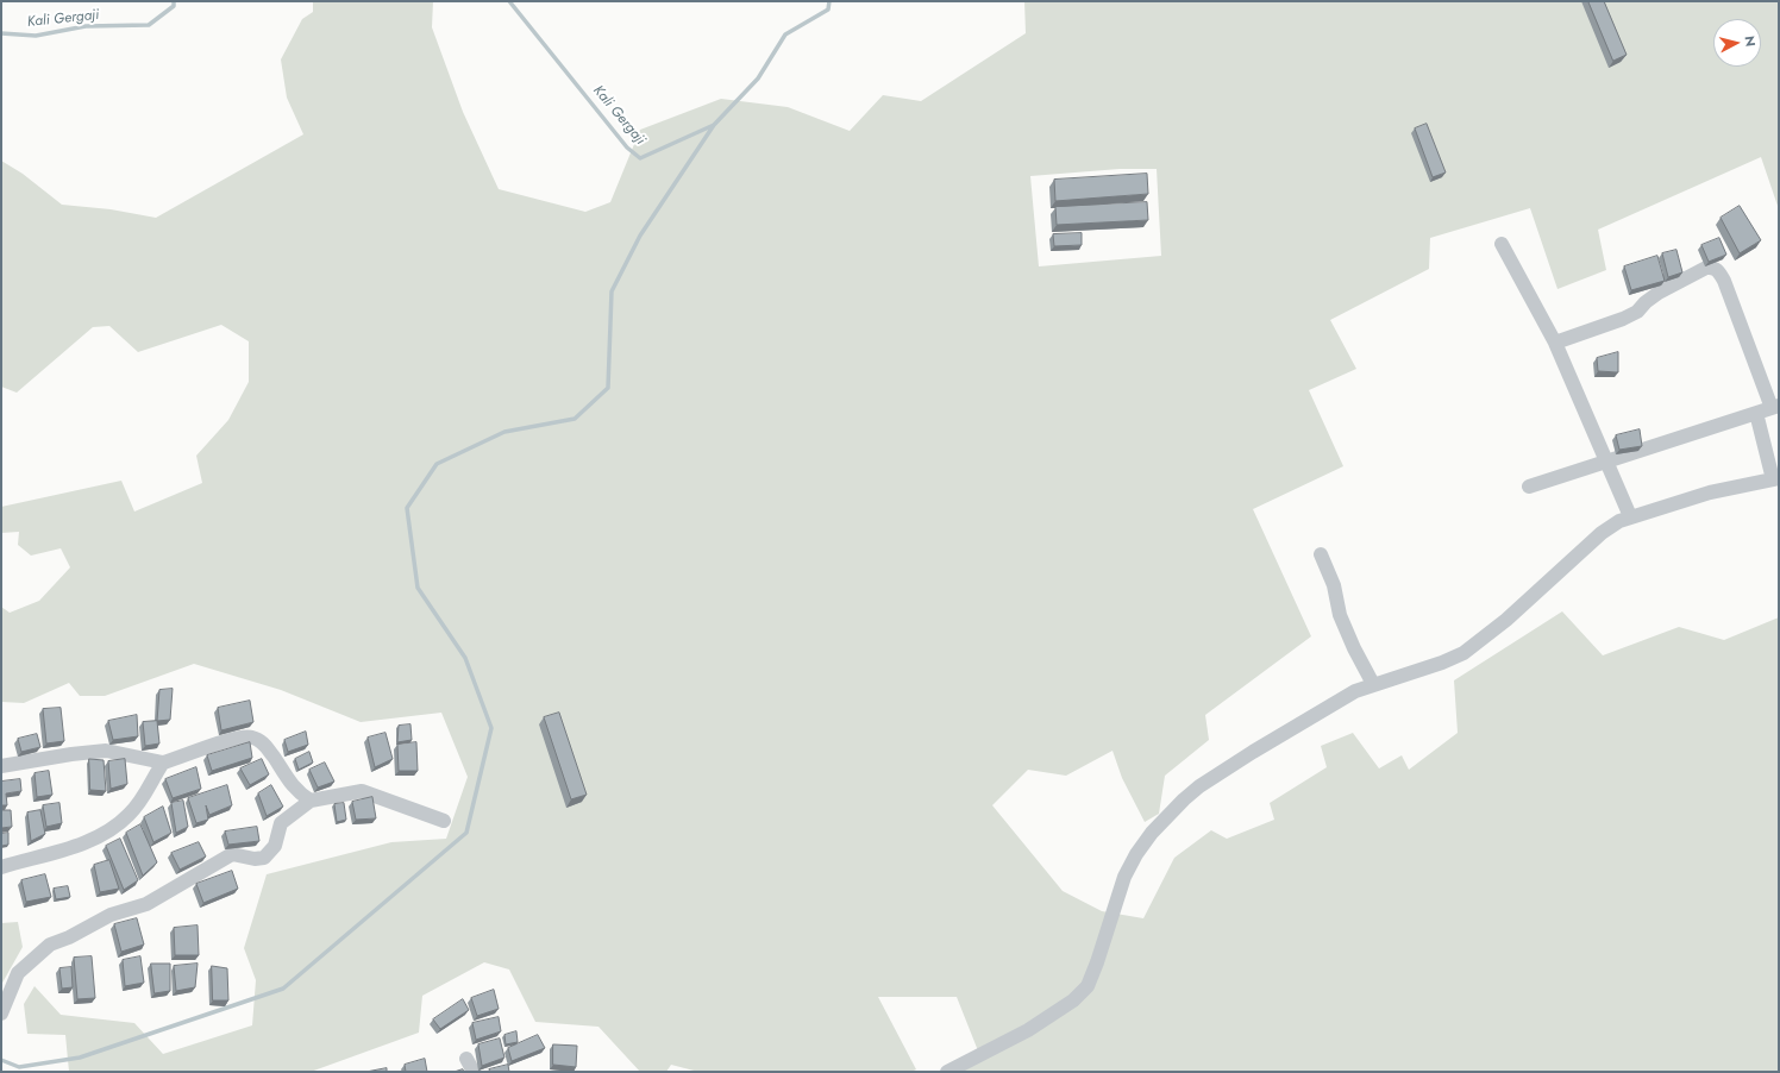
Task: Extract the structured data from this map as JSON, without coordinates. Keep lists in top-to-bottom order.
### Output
{
  "water": ["Kali Gergaji"],
  "north": "right"
}
